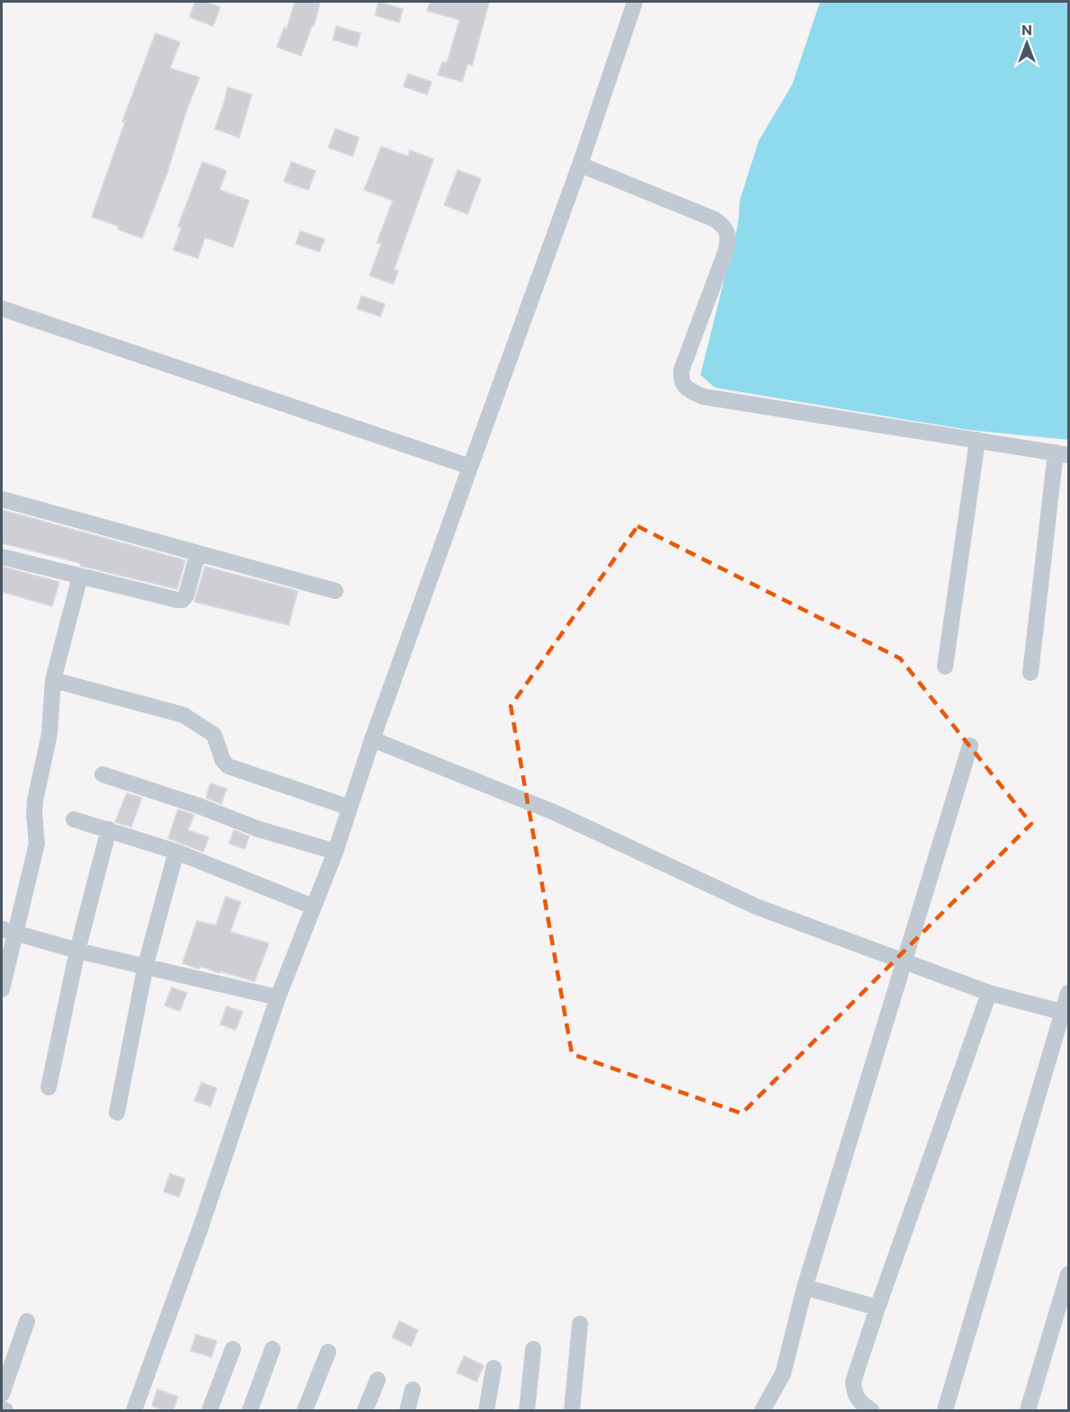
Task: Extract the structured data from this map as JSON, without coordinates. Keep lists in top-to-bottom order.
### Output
{
  "north": "top"
}
